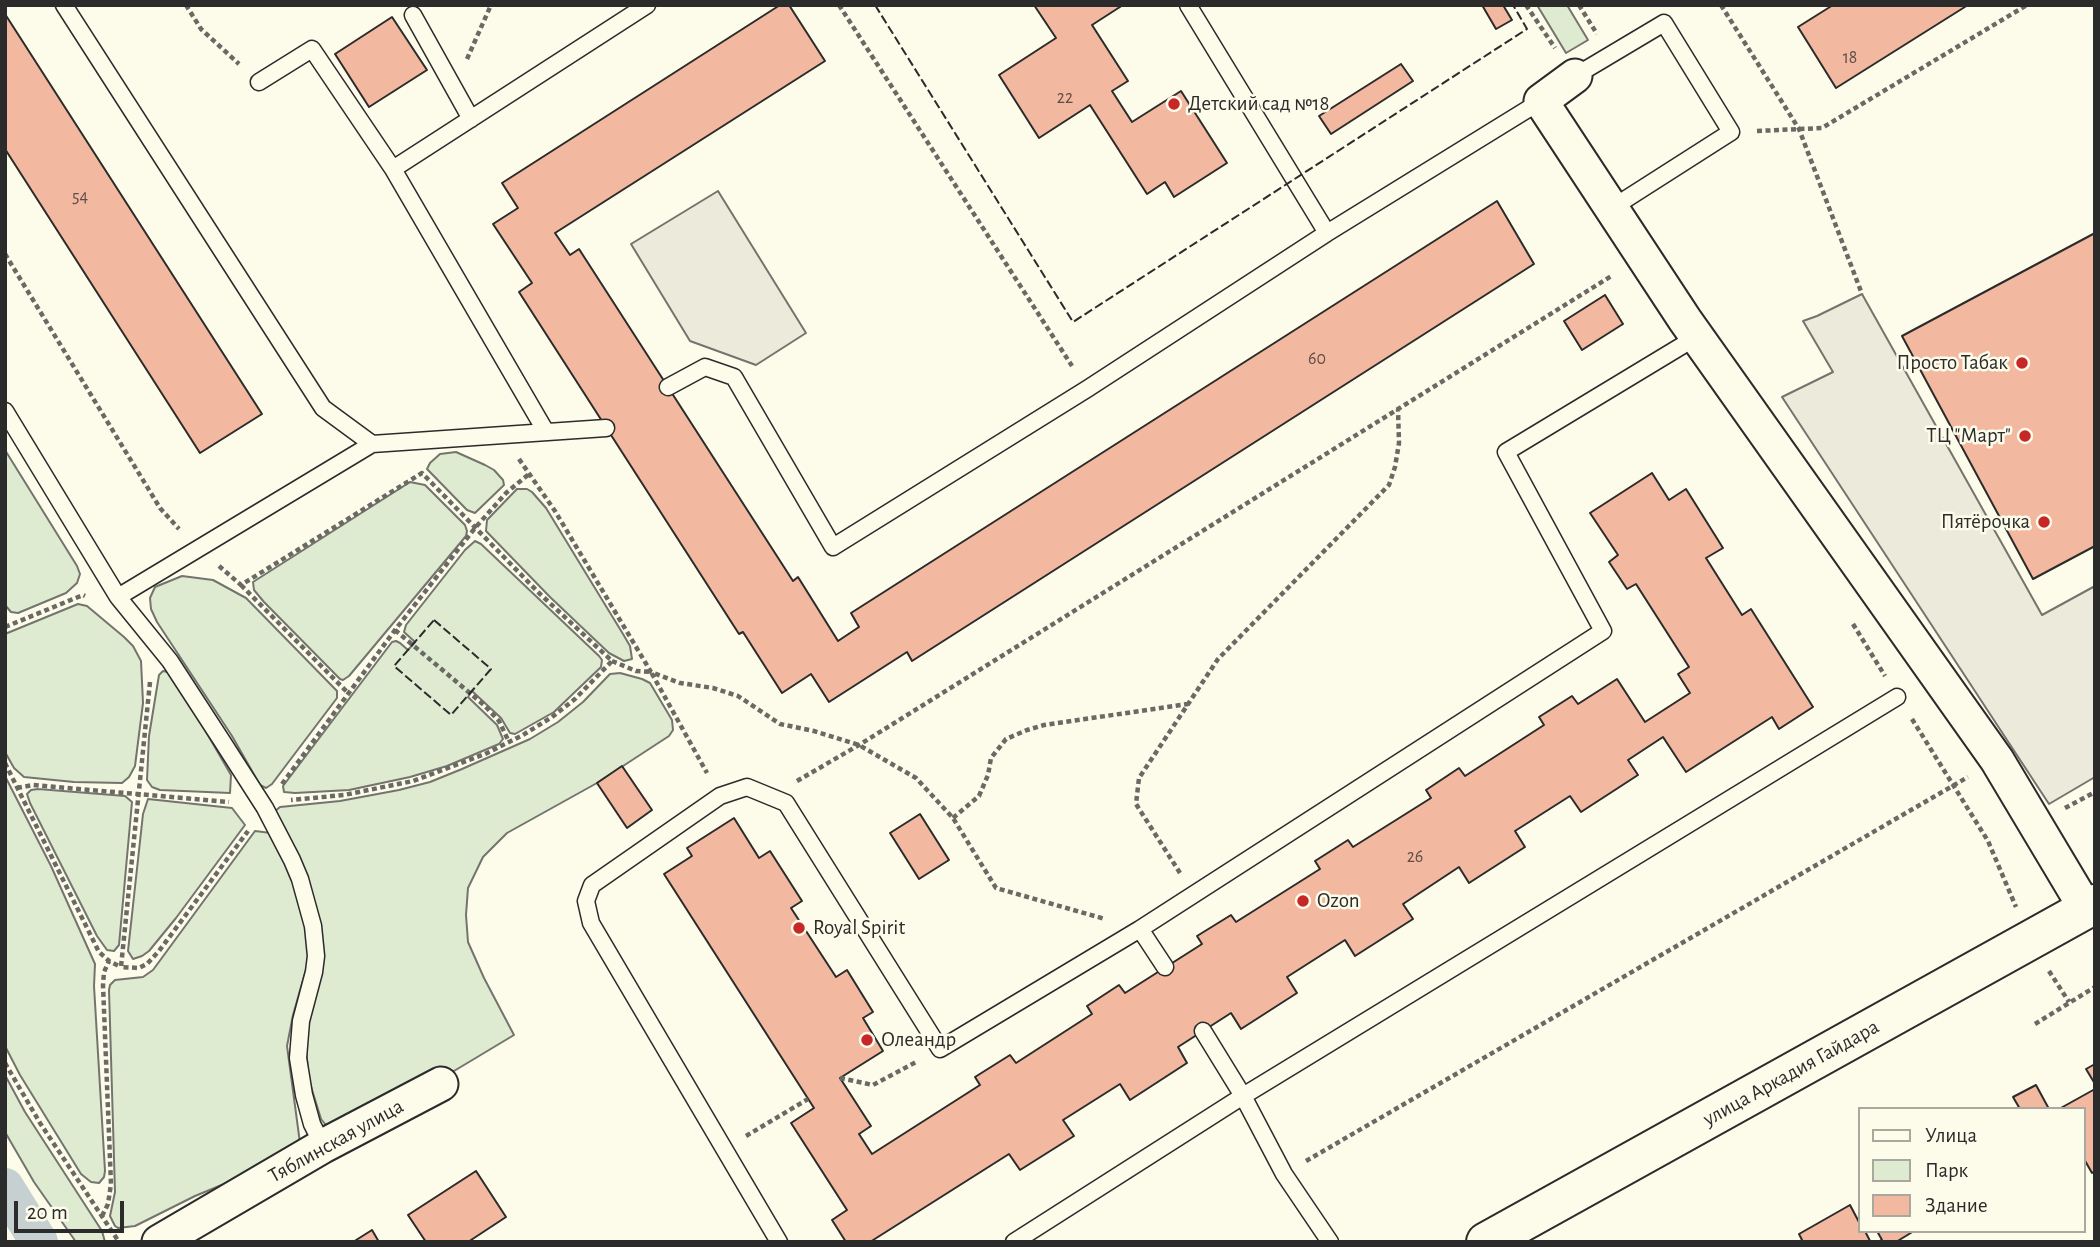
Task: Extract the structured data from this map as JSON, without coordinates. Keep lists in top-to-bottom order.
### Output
{
  "streets": {
    "main road": ["улица Аркадия Гайдара"],
    "street": ["Тяблинская улица"]
  },
  "places": [
    "Детский сад №18",
    "Просто Табак",
    "ТЦ \"Март\"",
    "Пятёрочка",
    "Ozon",
    "Royal Spirit",
    "Олеандр"
  ],
  "house_numbers": [
    "18",
    "22",
    "54",
    "60",
    "26"
  ],
  "legend": ["Улица", "Парк", "Здание"],
  "scale_bar": "20 m"
}
